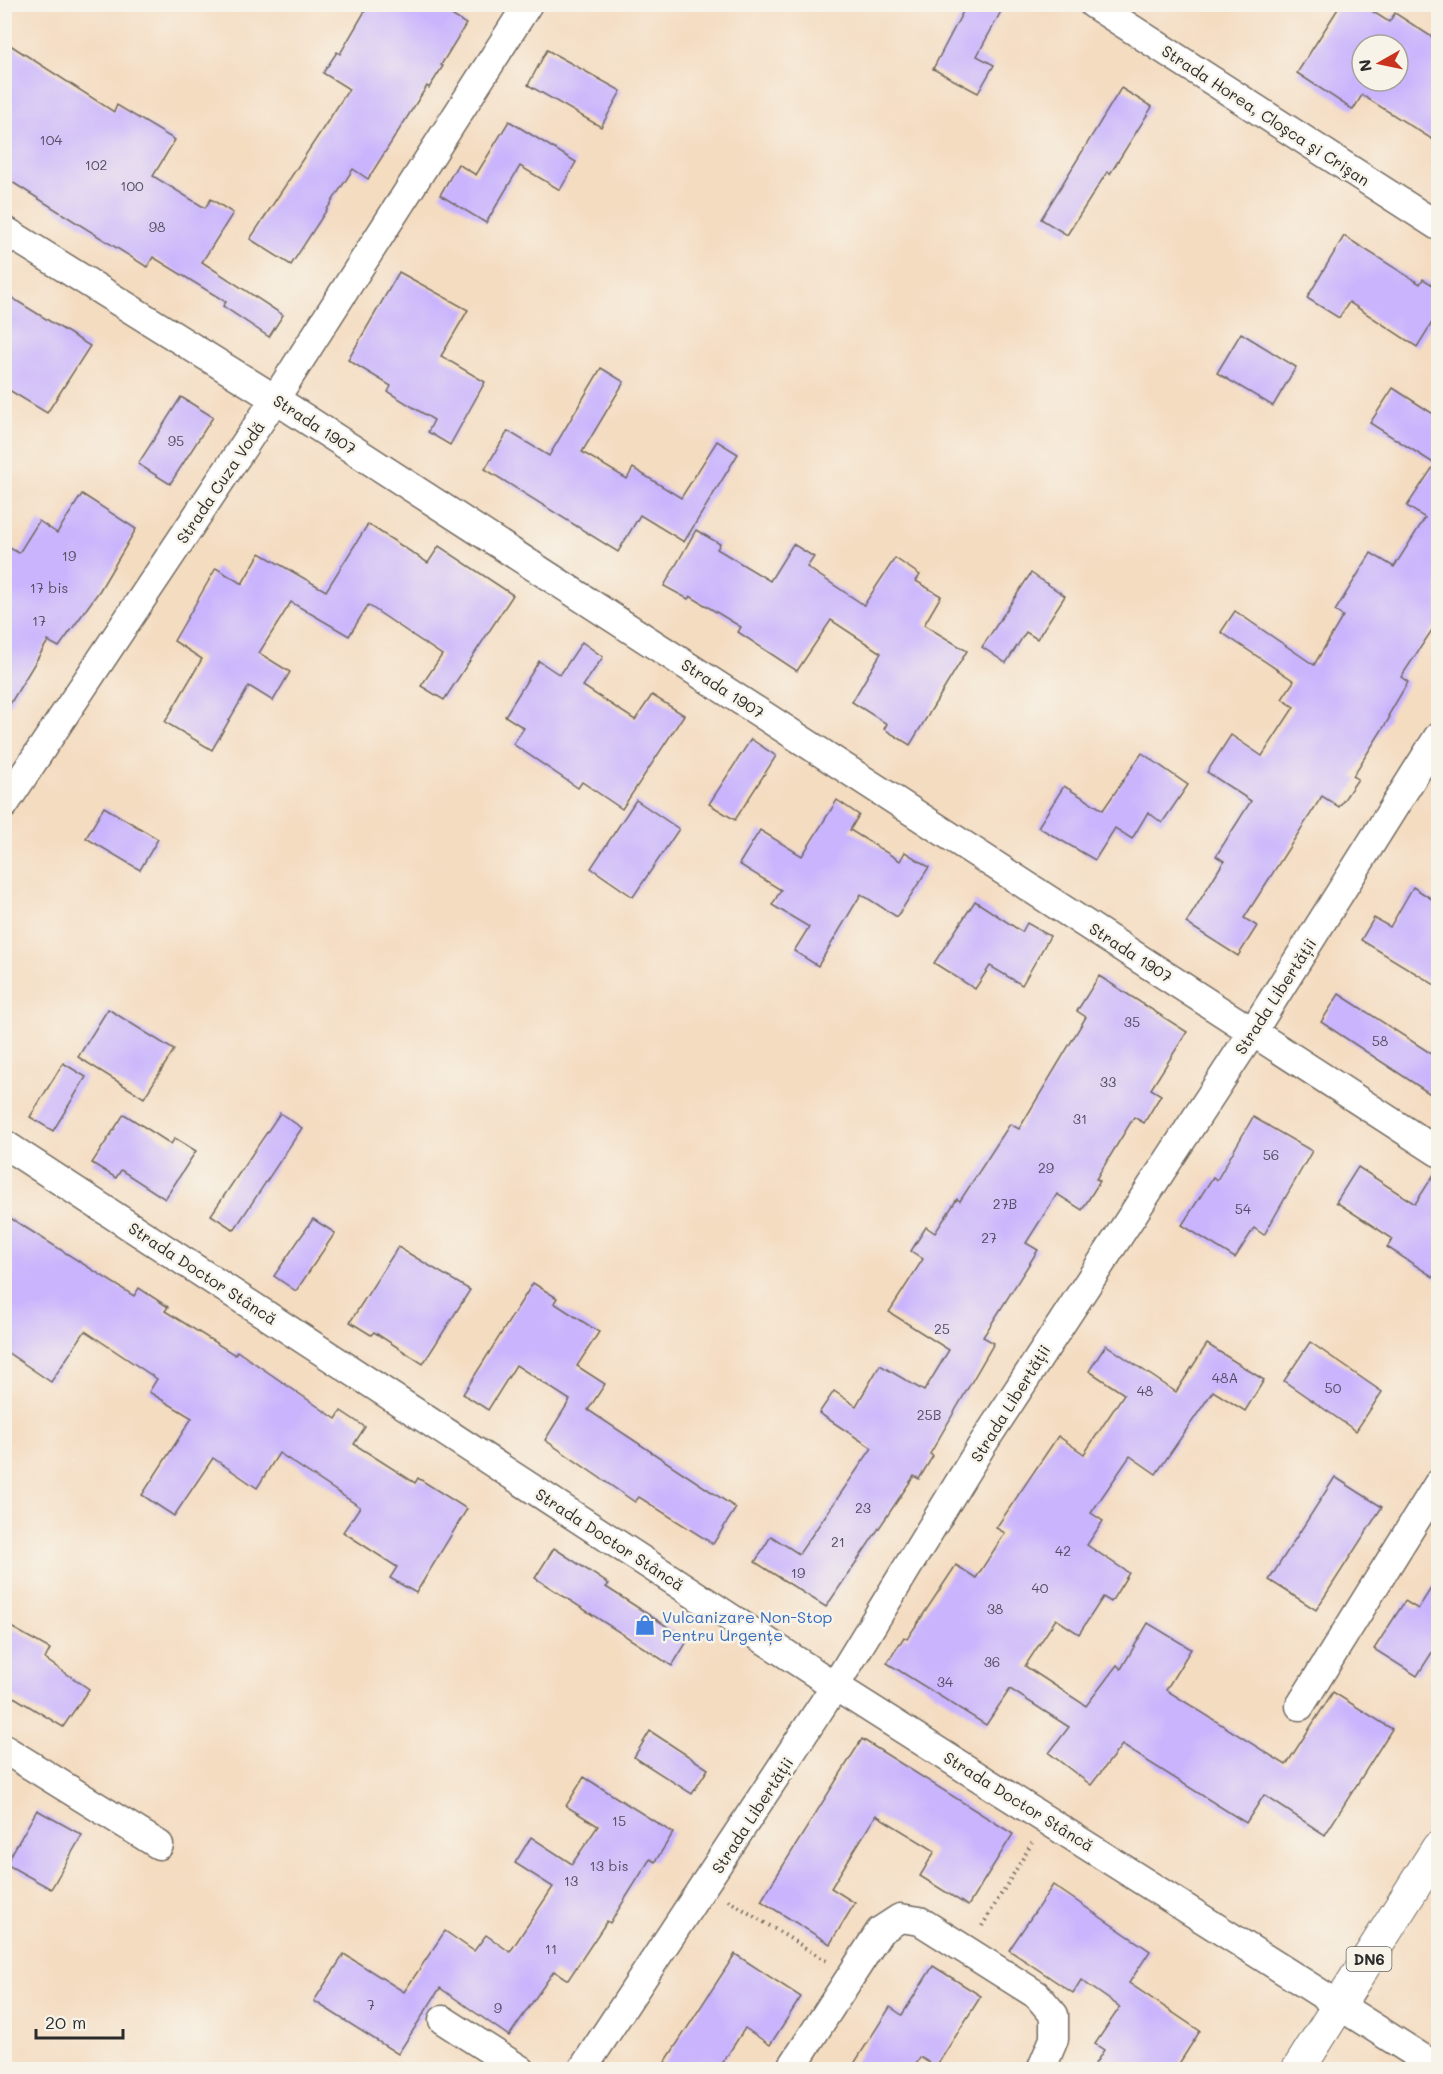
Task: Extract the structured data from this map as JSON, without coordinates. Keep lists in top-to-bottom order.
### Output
{
  "streets": {
    "main road": ["DN6"],
    "street": [
      "Strada Horea, Cloşca şi Crişan",
      "Strada 1907",
      "Strada Cuza Vodă",
      "Strada Libertății",
      "Strada Doctor Stâncă"
    ]
  },
  "crossings": [
    ["Strada 1907", "Strada Cuza Vodă"],
    ["Strada 1907", "Strada Libertății"],
    ["Strada Libertății", "Strada Doctor Stâncă"],
    ["Strada Doctor Stâncă", "DN6"]
  ],
  "places": {
    "shop": ["Vulcanizare Non-Stop Pentru Urgențe"]
  },
  "house_numbers": [
    "104",
    "102",
    "100",
    "98",
    "95",
    "19",
    "17 bis",
    "17",
    "35",
    "58",
    "33",
    "31",
    "56",
    "29",
    "27B",
    "54",
    "27",
    "25",
    "48A",
    "50",
    "48",
    "25B",
    "23",
    "21",
    "42",
    "19",
    "40",
    "38",
    "36",
    "34",
    "15",
    "13 bis",
    "13",
    "11",
    "7",
    "9"
  ],
  "scale_bar": "20 m",
  "north": "left"
}
